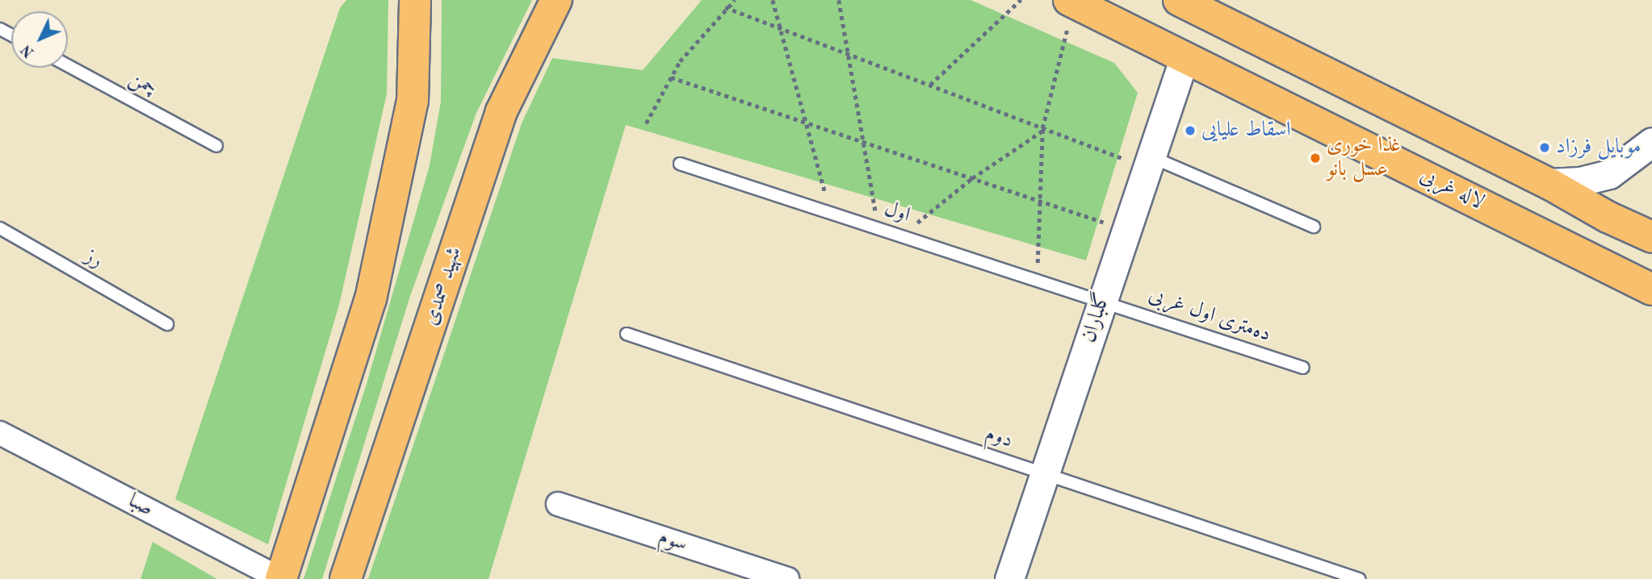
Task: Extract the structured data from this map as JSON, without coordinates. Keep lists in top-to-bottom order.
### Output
{
  "streets": {
    "main road": ["لاله غربی", "شهید صمدی"],
    "street": ["گلباران", "صبا", "سوم"],
    "lane": [
      "چمن",
      "اول",
      "رز",
      "ده‌متری اول غربی",
      "دوم"
    ]
  },
  "crossings": [
    ["لاله غربی", "گلباران"],
    ["اول", "ده‌متری اول غربی"],
    ["اول", "گلباران"],
    ["ده‌متری اول غربی", "گلباران"],
    ["گلباران", "دوم"]
  ],
  "places": ["اسقاط علیایی", "موبایل فرزاد", "غذا خوری عسل بانو"],
  "north": "bottom left"
}
